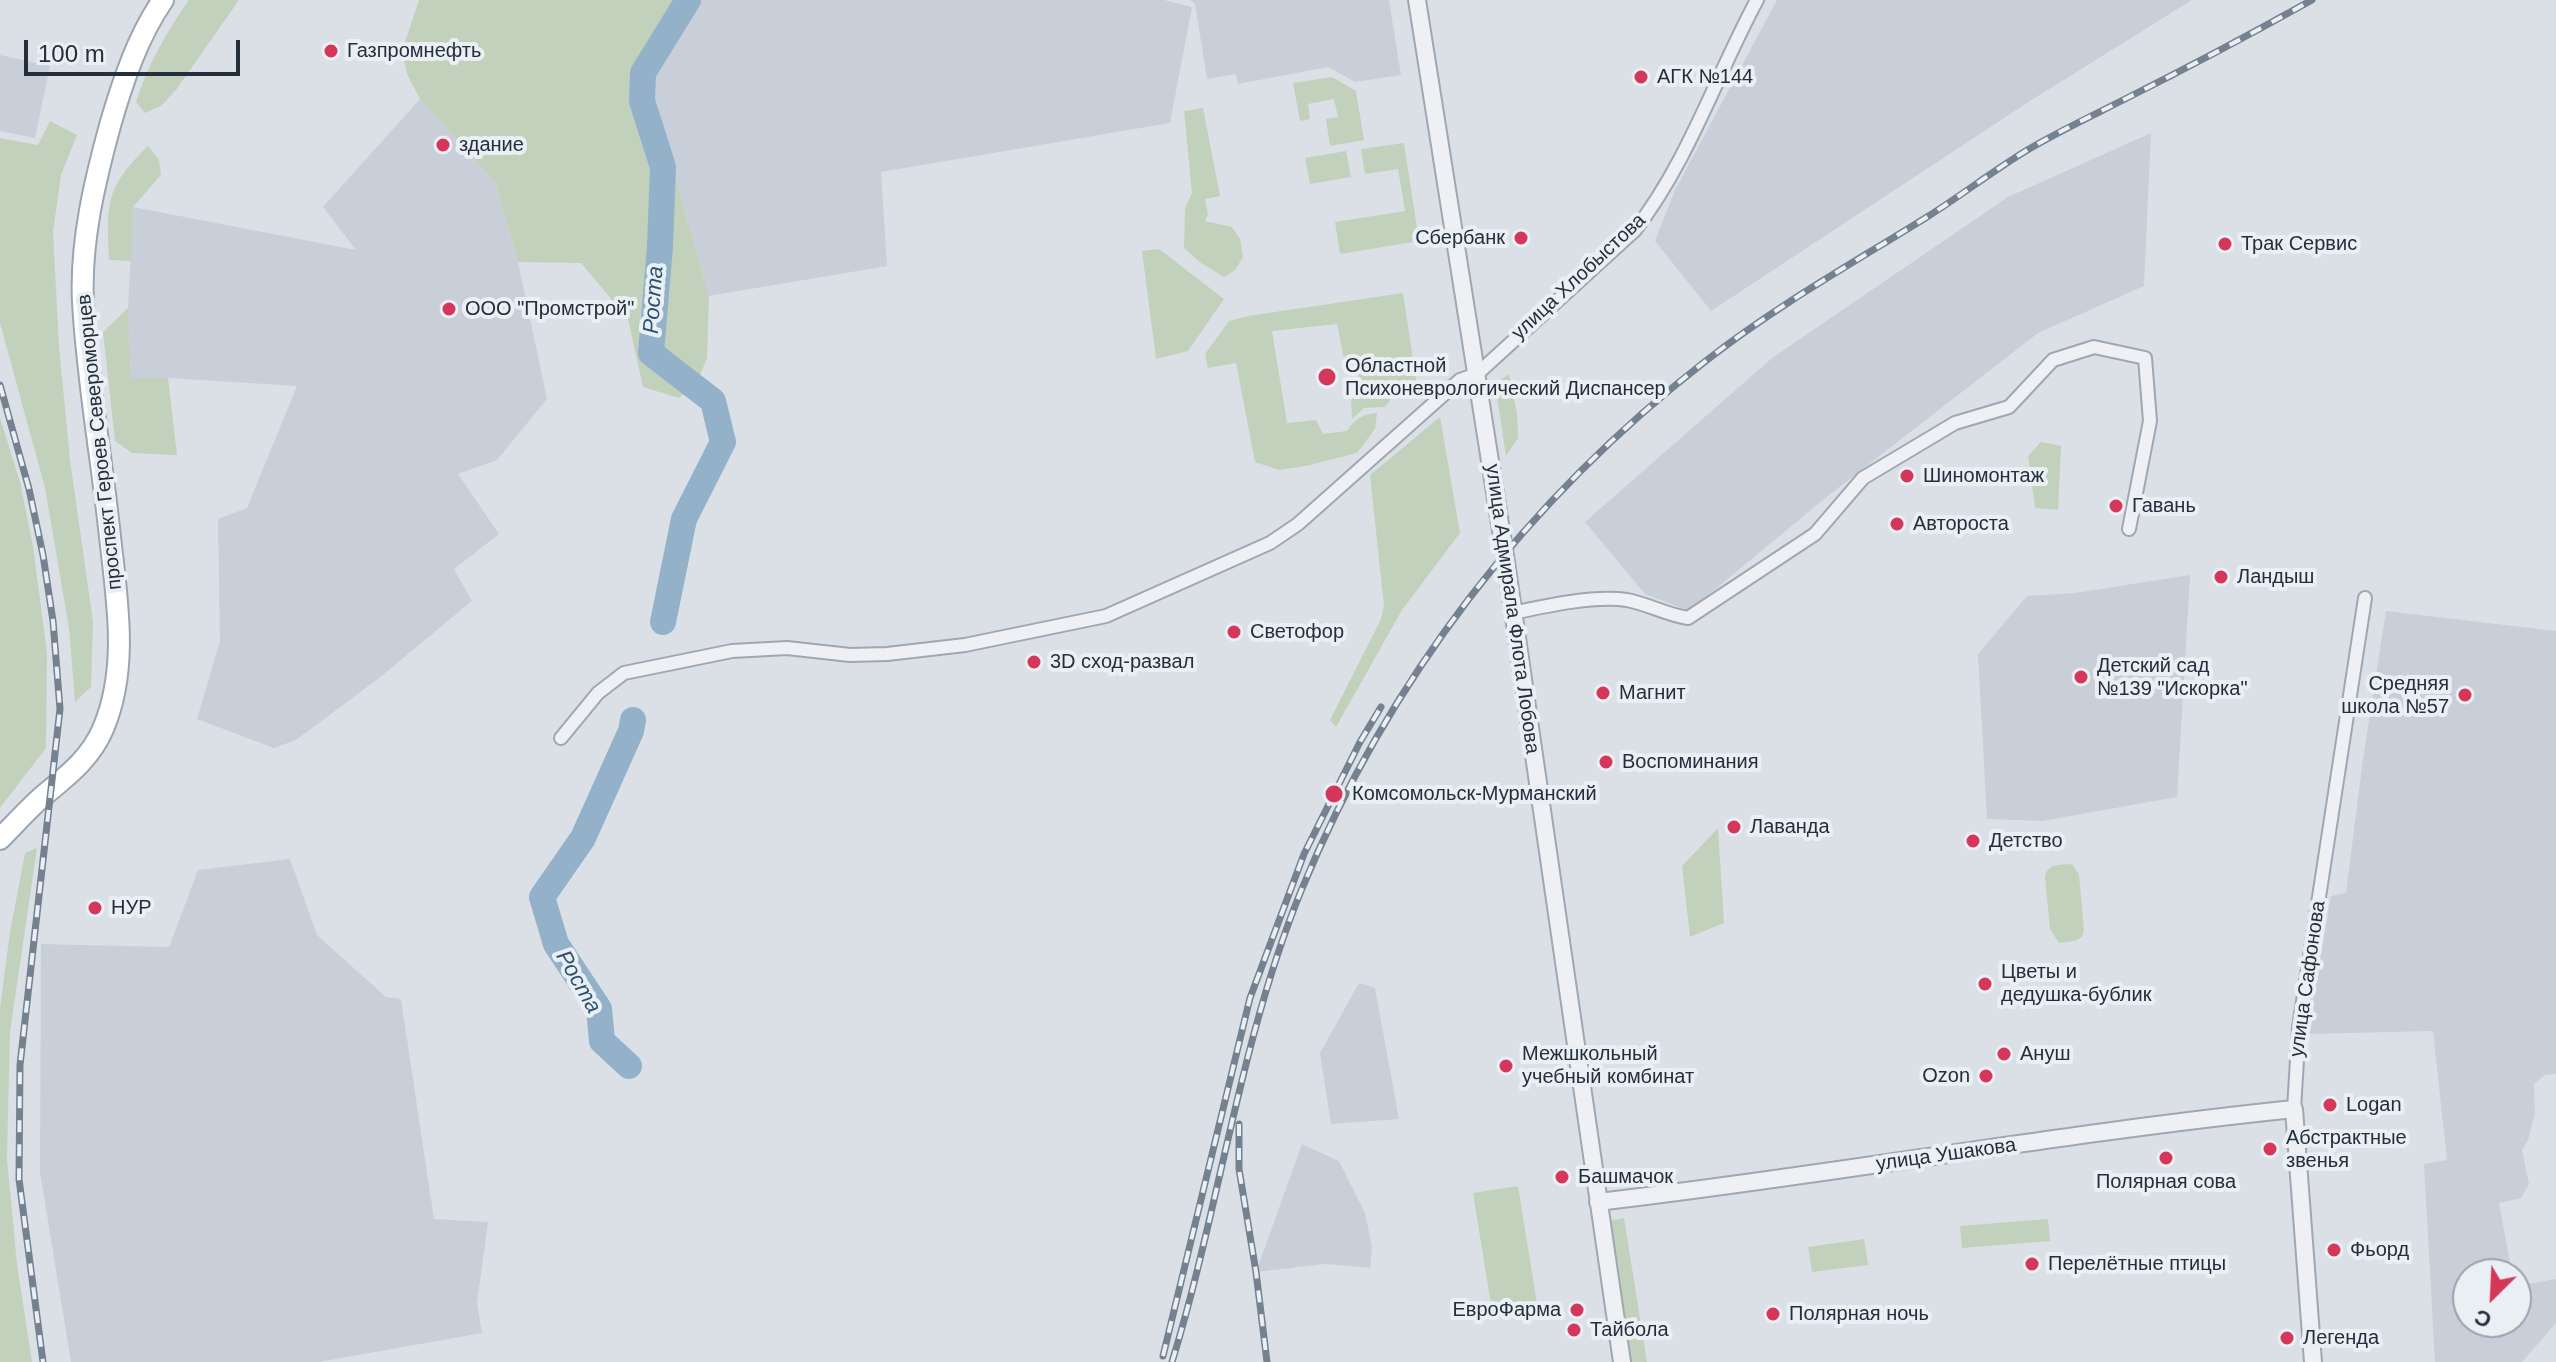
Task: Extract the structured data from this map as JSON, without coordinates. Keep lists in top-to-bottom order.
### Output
{
  "streets": {
    "main road": ["проспект Героев Североморцев"],
    "street": [
      "улица Хлобыстова",
      "улица Адмирала Флота Лобова",
      "улица Сафонова",
      "улица Ушакова"
    ]
  },
  "crossings": [
    ["улица Хлобыстова", "улица Адмирала Флота Лобова"],
    ["улица Адмирала Флота Лобова", "улица Ушакова"],
    ["улица Сафонова", "улица Ушакова"]
  ],
  "water": ["Роста"],
  "places": [
    "Газпромнефть",
    "АГК №144",
    "здание",
    "Сбербанк",
    "Трак Сервис",
    "ООО \"Промстрой\"",
    "Областной Психоневрологический Диспансер",
    "Шиномонтаж",
    "Гавань",
    "Автороста",
    "Ландыш",
    "Светофор",
    "3D сход-развал",
    "Детский сад №139 \"Искорка\"",
    "Магнит",
    "Средняя школа №57",
    "Воспоминания",
    "Комсомольск-Мурманский",
    "Лаванда",
    "Детство",
    "НУР",
    "Цветы и дедушка-бублик",
    "Ануш",
    "Межшкольный учебный комбинат",
    "Ozon",
    "Logan",
    "Абстрактные звенья",
    "Полярная сова",
    "Башмачок",
    "Фьорд",
    "Перелётные птицы",
    "ЕвроФарма",
    "Полярная ночь",
    "Тайбола",
    "Легенда"
  ],
  "scale_bar": "100 m",
  "north": "bottom left"
}
